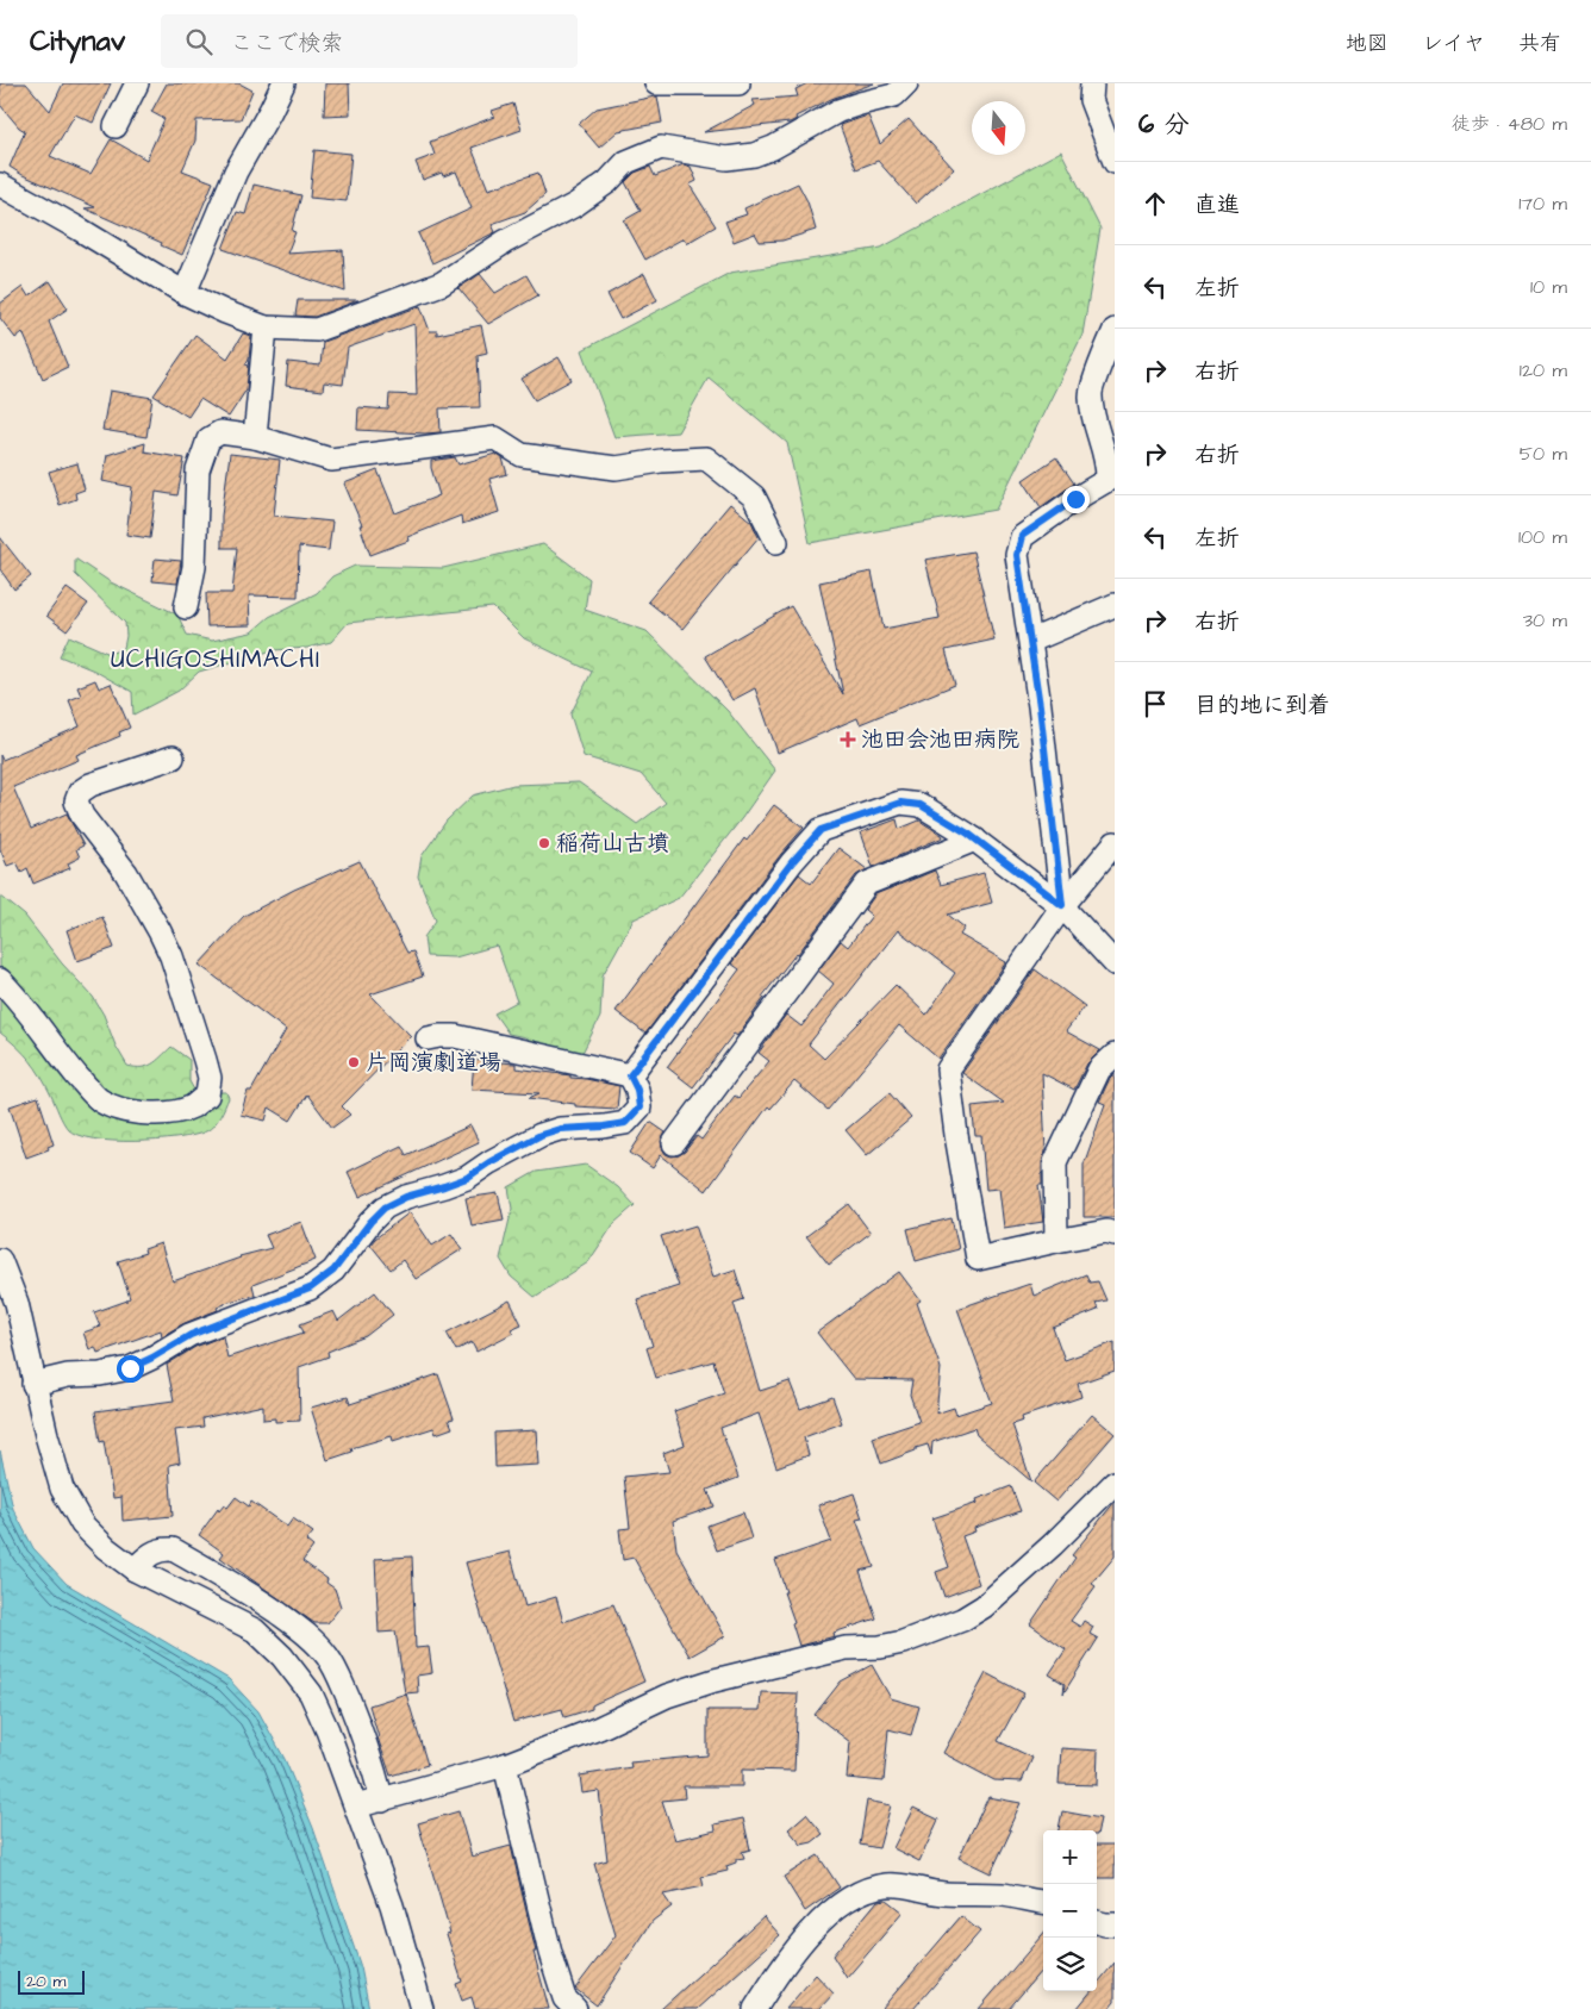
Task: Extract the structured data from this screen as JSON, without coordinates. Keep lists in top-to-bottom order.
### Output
{
  "districts": ["UCHIGOSHIMACHI"],
  "places": {
    "health": ["池田会池田病院"],
    "other": ["稲荷山古墳", "片岡演劇道場"]
  },
  "scale_bar": "20 m",
  "north": "bottom",
  "page": {
    "header": "Citynav",
    "search": "ここで検索",
    "nav": ["地図", "レイヤ", "共有"],
    "heading": ["6 分", "徒歩 · 480 m"],
    "list": [
      ["直進", "170 m"],
      ["左折", "10 m"],
      ["右折", "120 m"],
      ["右折", "50 m"],
      ["左折", "100 m"],
      ["右折", "30 m"],
      "目的地に到着"
    ],
    "map_buttons": ["+", "−"],
    "scale": "20 m"
  }
}
